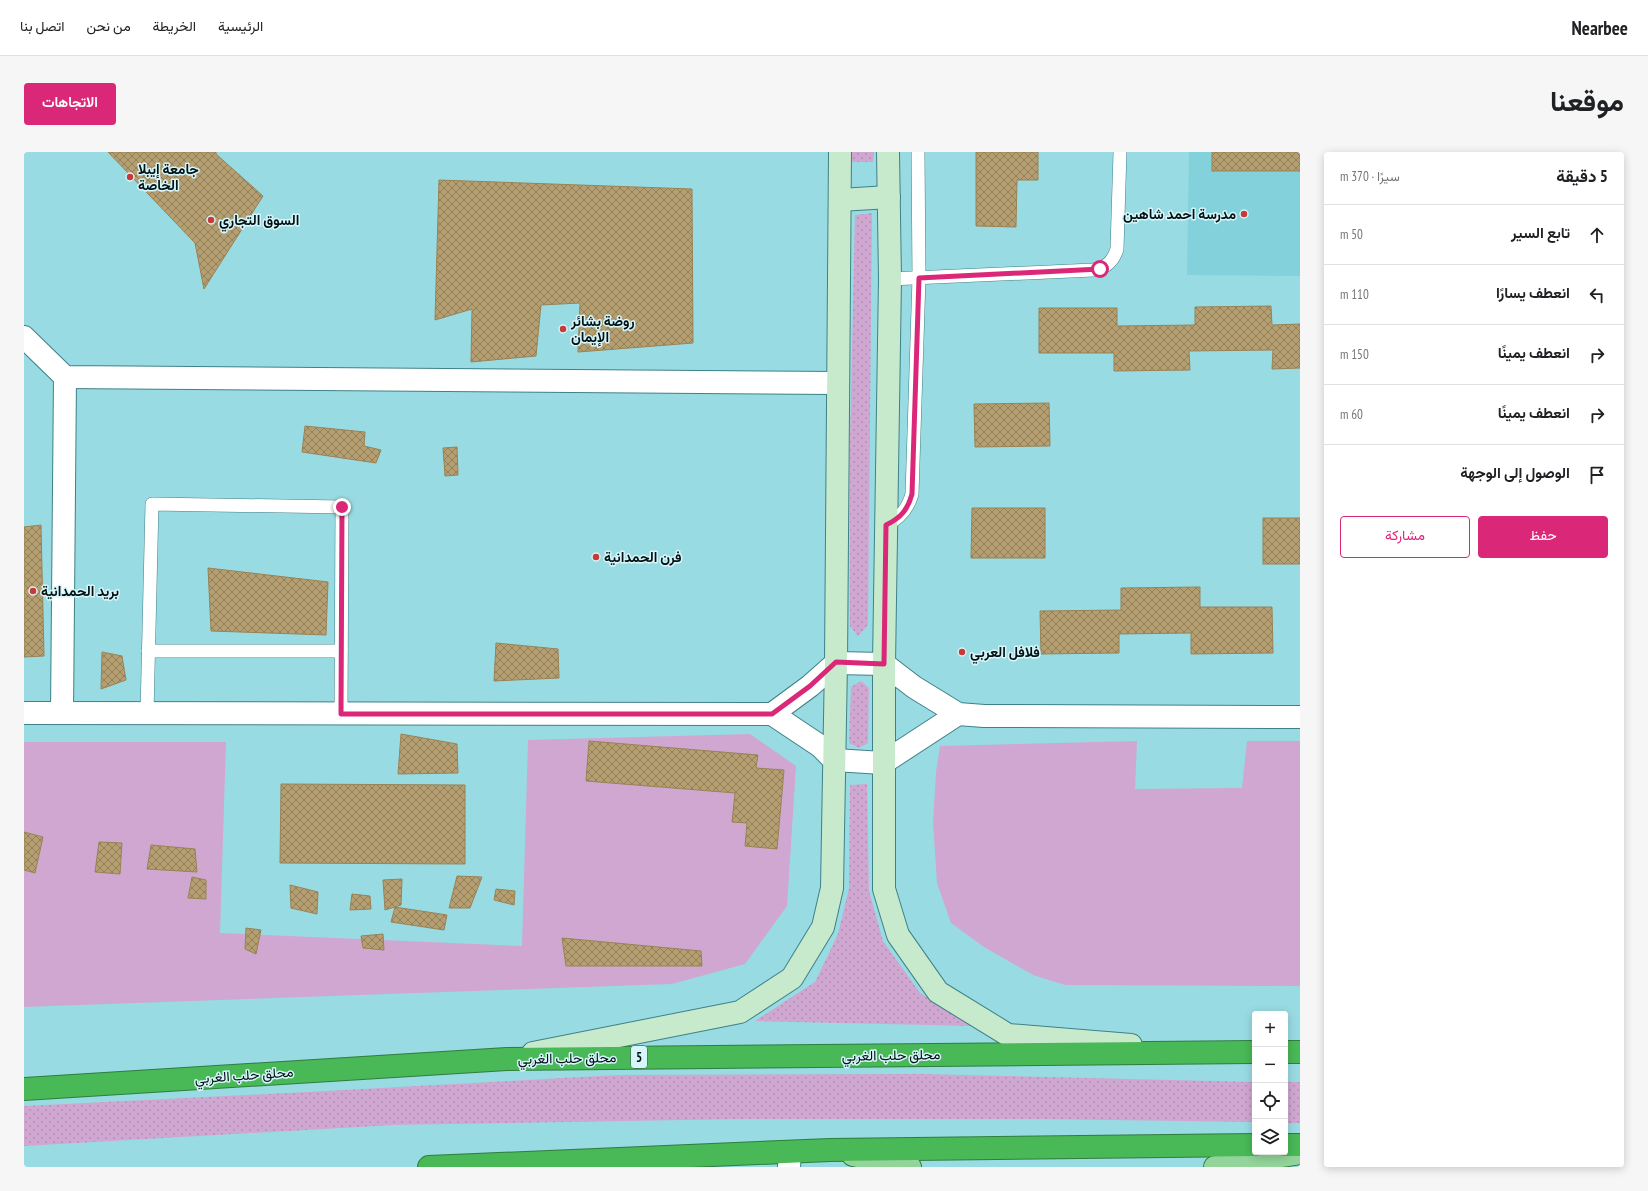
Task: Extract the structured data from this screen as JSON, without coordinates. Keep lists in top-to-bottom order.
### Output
{
  "streets": {
    "highway": ["محلق حلب الغربي", "5"]
  },
  "places": [
    "جامعة إيبلا الخاصة",
    "مدرسة احمد شاهين",
    "السوق التجاري",
    "روضة بشائر الإيمان",
    "فرن الحمدانية",
    "بريد الحمدانية",
    "فلافل العربي"
  ],
  "page": {
    "header": "Nearbee",
    "nav": [
      "الرئيسية",
      "الخريطة",
      "من نحن",
      "اتصل بنا"
    ],
    "title": "موقعنا",
    "buttons": [
      "الاتجاهات",
      ["حفظ", "مشاركة"]
    ],
    "heading": ["5 دقيقة", "سيرًا · 370 m"],
    "list": [
      ["تابع السير", "50 m"],
      ["انعطف يسارًا", "110 m"],
      ["انعطف يمينًا", "150 m"],
      ["انعطف يمينًا", "60 m"],
      "الوصول إلى الوجهة"
    ],
    "map_buttons": ["+", "−"]
  }
}
